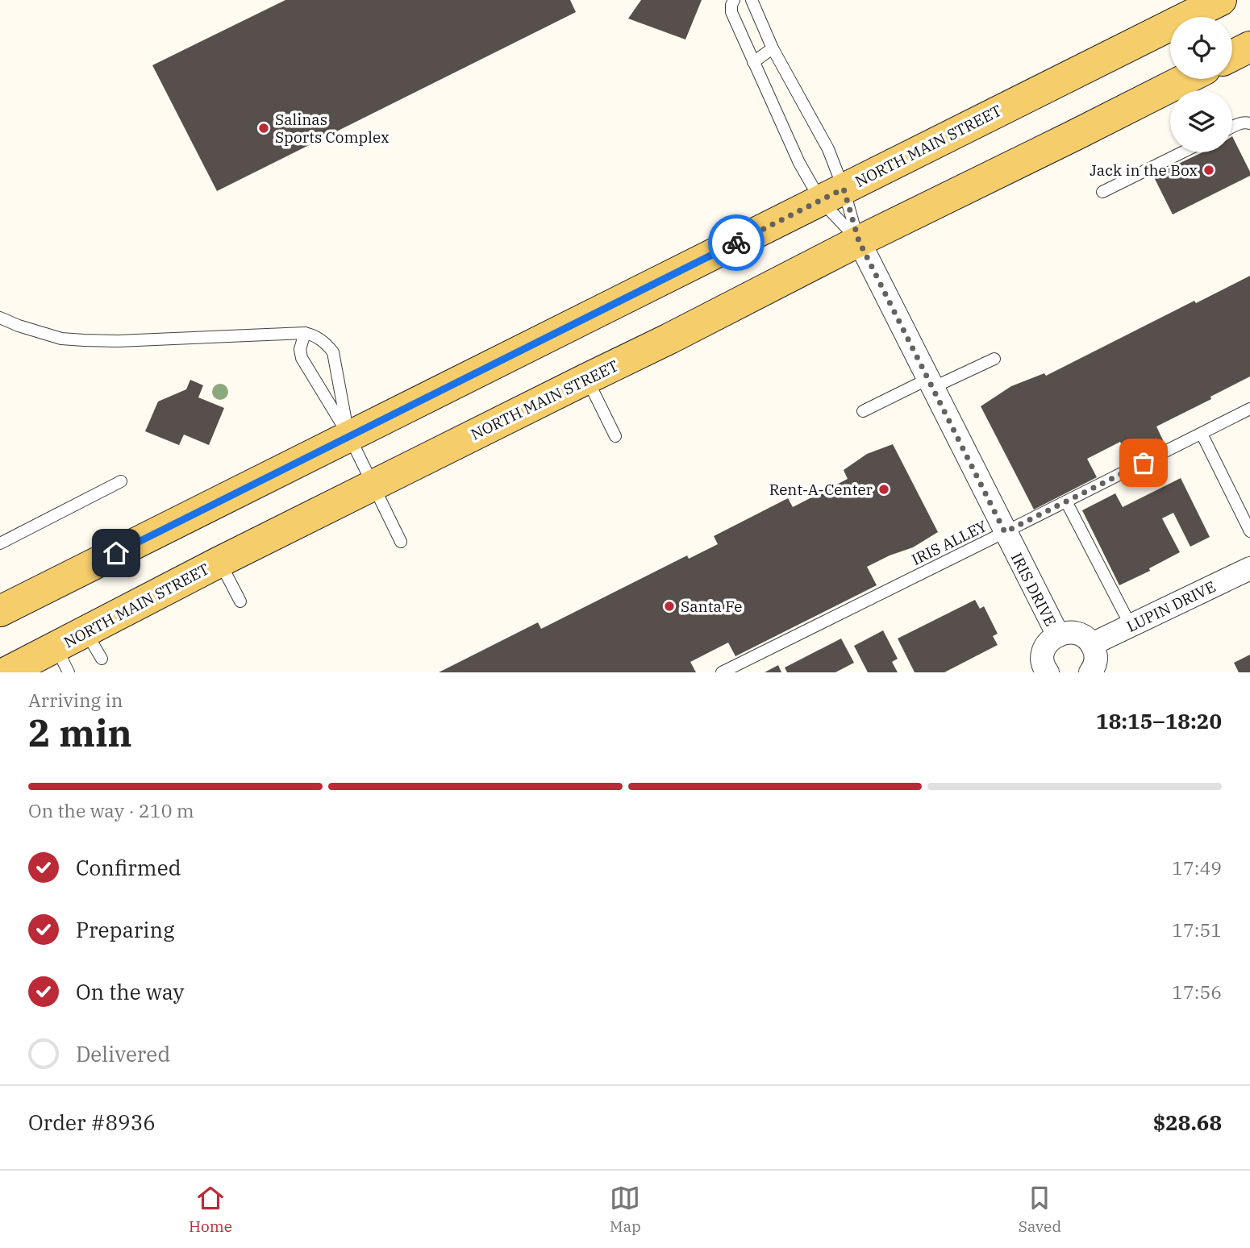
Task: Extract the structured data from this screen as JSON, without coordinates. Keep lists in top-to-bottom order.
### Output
{
  "streets": {
    "main road": ["NORTH MAIN STREET"],
    "street": ["IRIS DRIVE", "LUPIN DRIVE"],
    "lane": ["IRIS ALLEY"]
  },
  "crossings": [
    ["NORTH MAIN STREET", "IRIS DRIVE"],
    ["IRIS ALLEY", "IRIS DRIVE"]
  ],
  "places": [
    "Salinas Sports Complex",
    "Jack in the Box",
    "Rent-A-Center",
    "Santa Fe"
  ],
  "page": {
    "heading": ["2 min", "Arriving in", "18:15–18:20"],
    "panel": ["Order #8936", "$28.68"],
    "bar": "On the way · 210 m",
    "list": [
      ["Confirmed", "17:49"],
      ["Preparing", "17:51"],
      ["On the way", "17:56"],
      "Delivered"
    ],
    "tabs": ["Home", "Map", "Saved"]
  }
}
